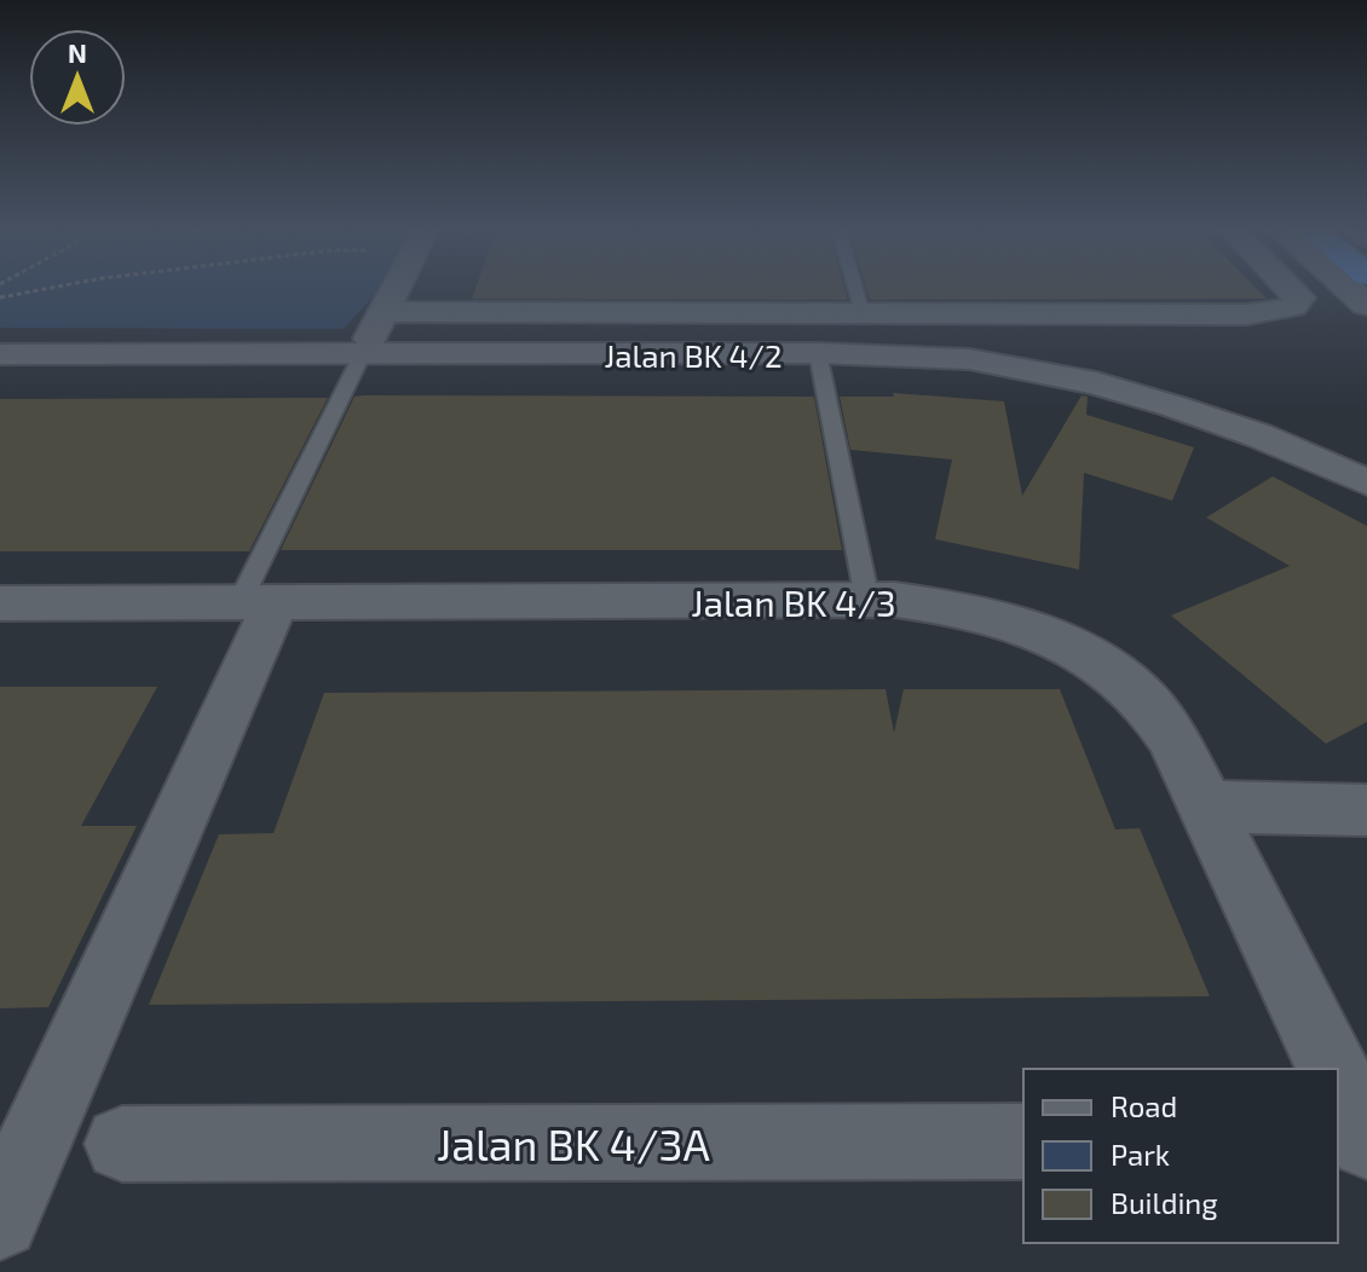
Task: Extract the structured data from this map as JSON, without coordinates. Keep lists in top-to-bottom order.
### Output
{
  "streets": {
    "street": ["Jalan BK 4/2", "Jalan BK 4/3", "Jalan BK 4/3A"]
  },
  "legend": ["Road", "Park", "Building"],
  "north": "top"
}
